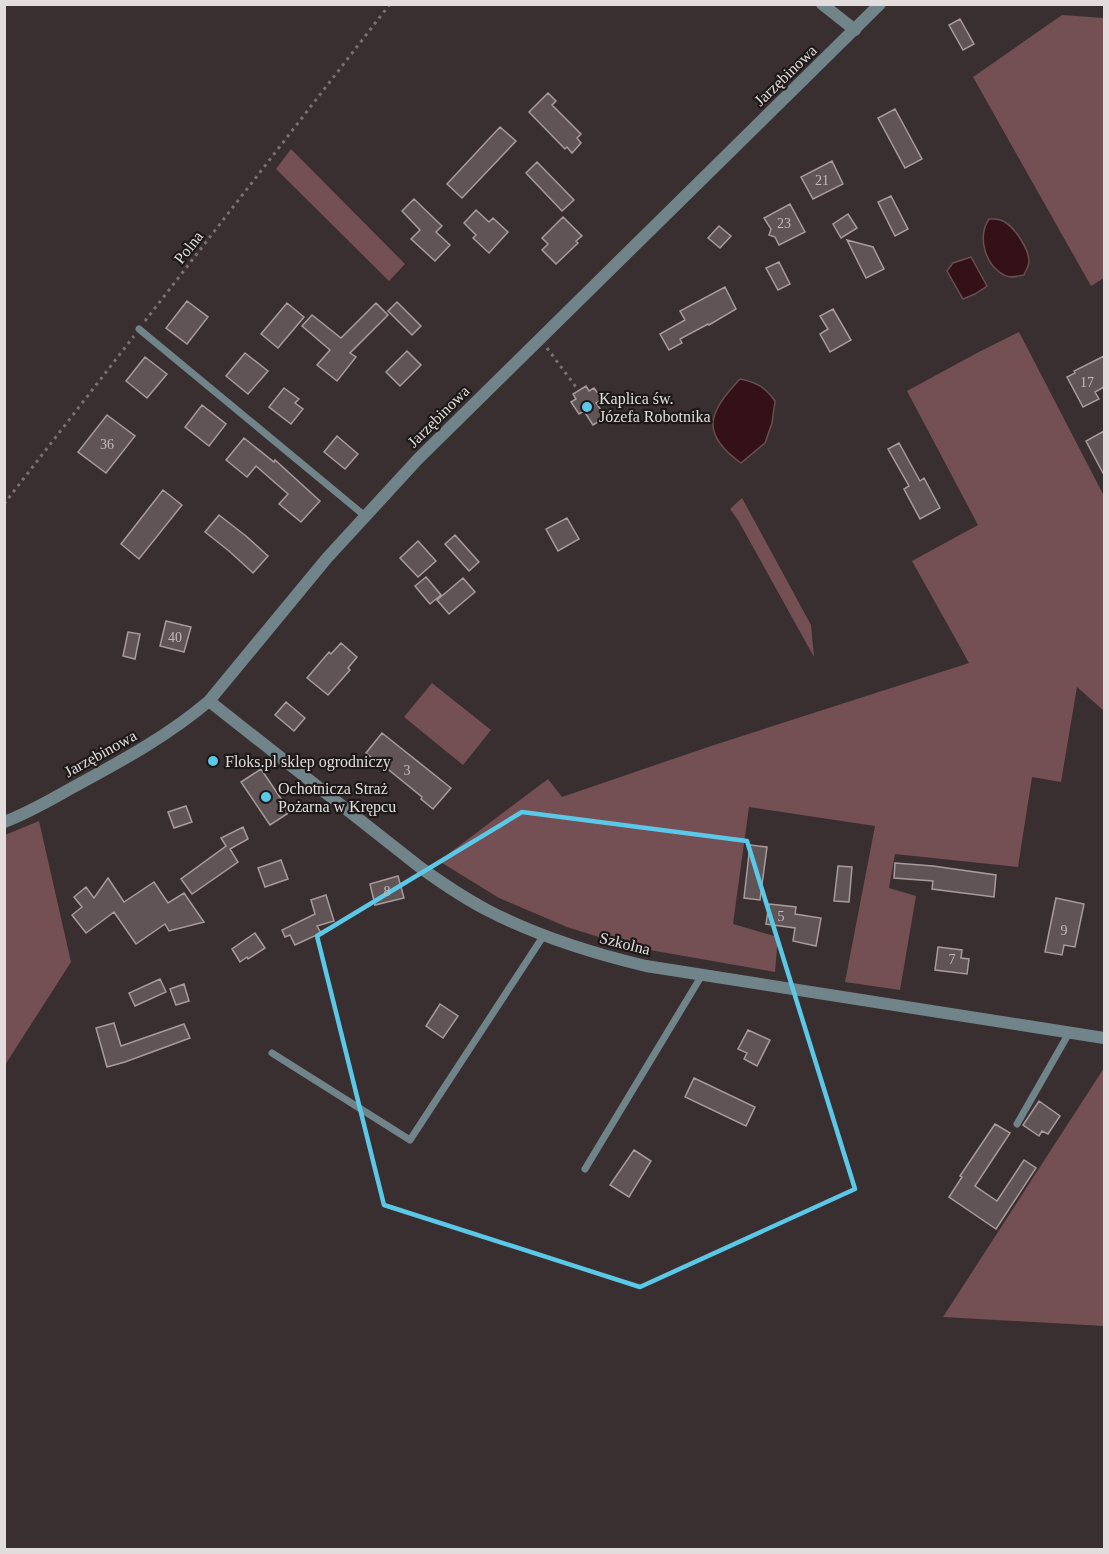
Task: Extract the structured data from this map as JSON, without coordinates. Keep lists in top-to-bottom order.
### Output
{
  "streets": {
    "street": ["Jarzębinowa", "Szkolna"],
    "path": ["Polna"]
  },
  "crossings": [
    ["Jarzębinowa", "Szkolna"]
  ],
  "places": ["Kaplica św. Józefa Robotnika", "Floks.pl sklep ogrodniczy", "Ochotnicza Straż Pożarna w Krępcu"],
  "house_numbers": [
    "21",
    "23",
    "17",
    "36",
    "40",
    "3",
    "8",
    "5",
    "9",
    "7"
  ]
}
